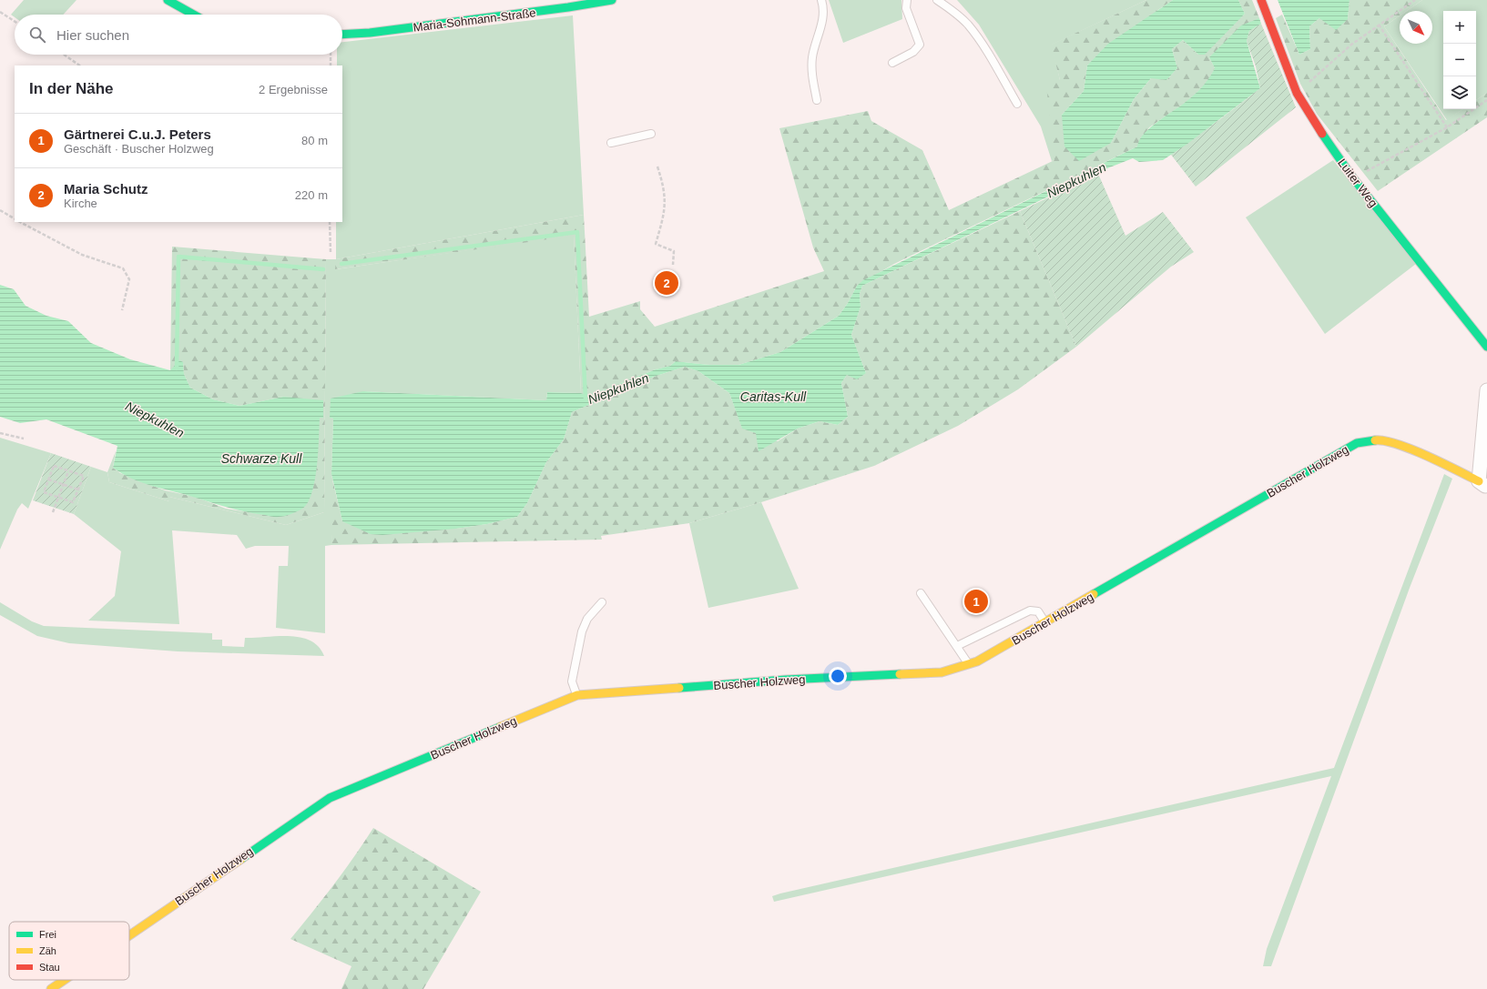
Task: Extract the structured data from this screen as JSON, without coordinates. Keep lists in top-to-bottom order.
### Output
{
  "streets": {
    "street": ["Maria-Sohmann-Straße", "Luiter Weg", "Buscher Holzweg"]
  },
  "water": ["Niepkuhlen", "Caritas-Kull", "Schwarze Kull"],
  "legend": ["Frei", "Zäh", "Stau"],
  "north": "bottom right",
  "page": {
    "map_buttons": ["+", "−"],
    "search": "Hier suchen",
    "heading": ["In der Nähe", "2 Ergebnisse"],
    "list": [
      {
        "mark": "1",
        "name": "Gärtnerei C.u.J. Peters",
        "note": "Geschäft · Buscher Holzweg",
        "value": "80 m"
      },
      {
        "mark": "2",
        "name": "Maria Schutz",
        "note": "Kirche",
        "value": "220 m"
      }
    ],
    "pins": ["2", "1"]
  }
}
